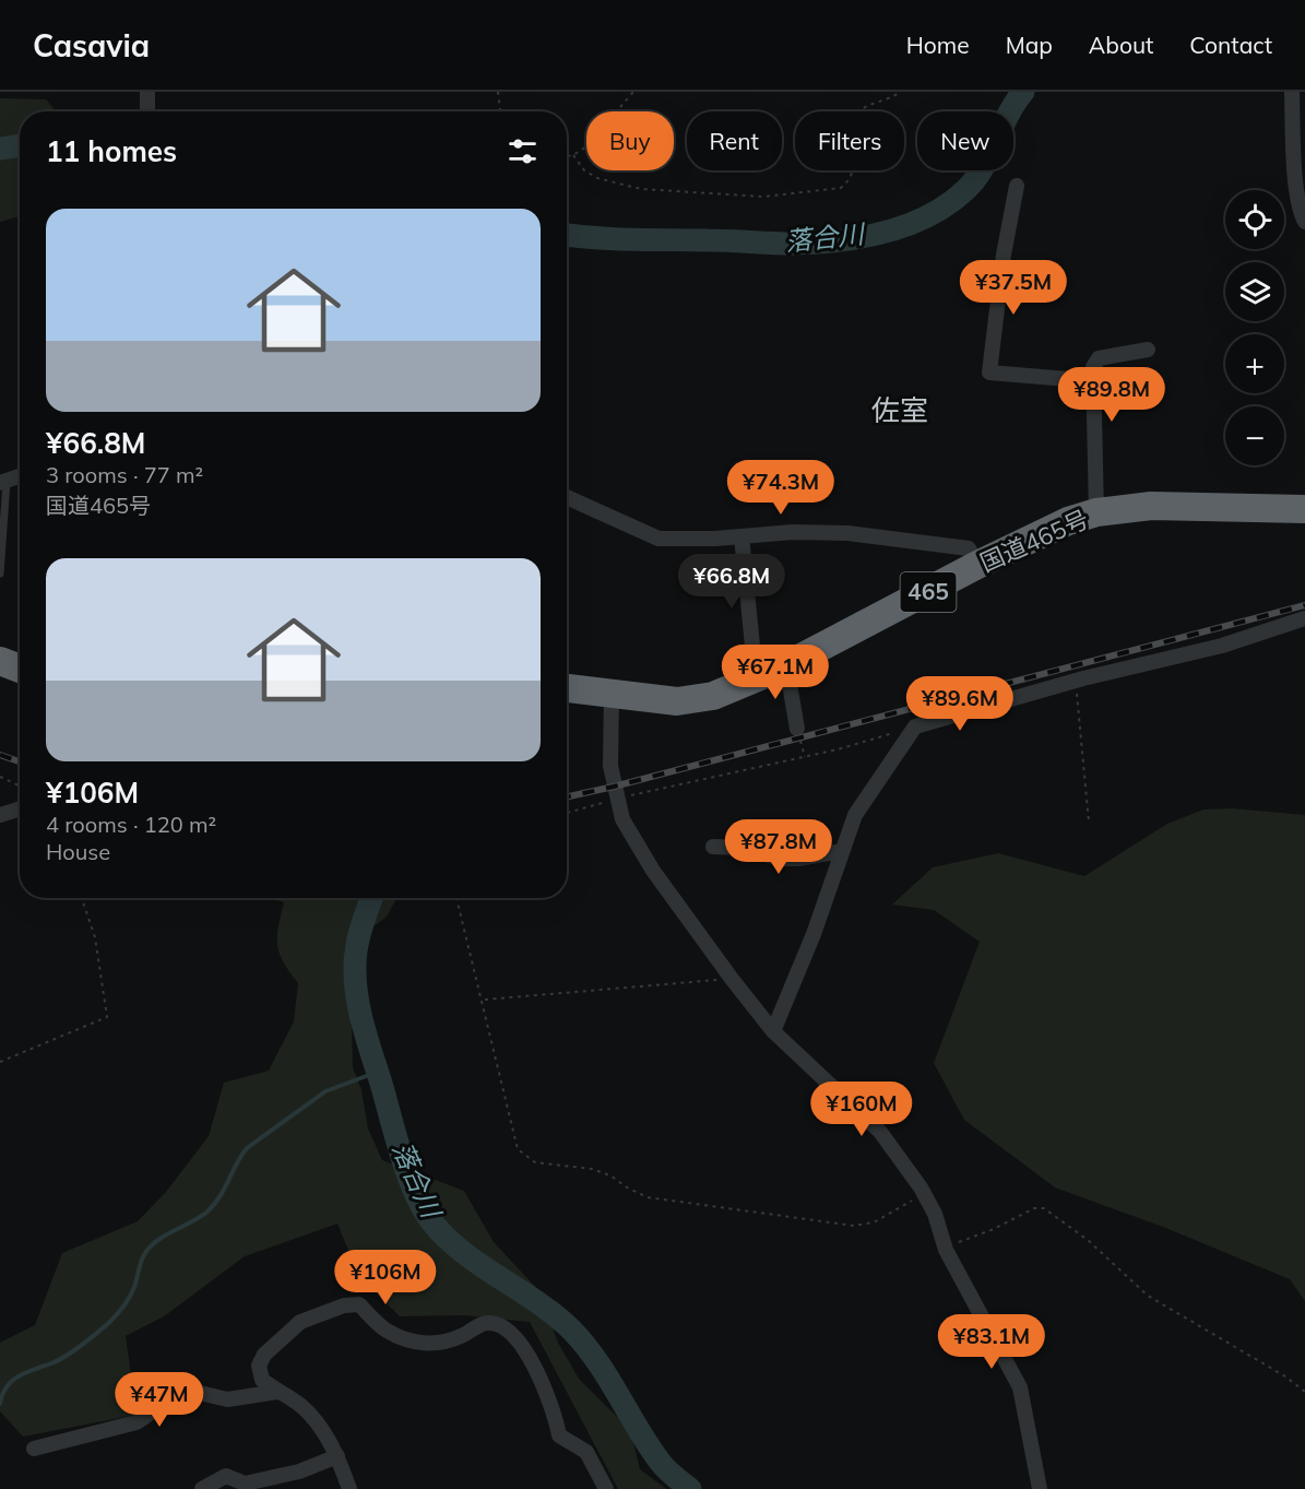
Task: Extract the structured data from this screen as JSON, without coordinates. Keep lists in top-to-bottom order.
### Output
{
  "streets": {
    "highway": ["国道465号", "465"]
  },
  "districts": ["佐室"],
  "water": ["落合川"],
  "page": {
    "header": "Casavia",
    "nav": [
      "Home",
      "Map",
      "About",
      "Contact"
    ],
    "chip": [
      "Buy",
      "Rent",
      "Filters",
      "New"
    ],
    "heading": "11 homes",
    "map_buttons": ["+", "−"],
    "list": [
      {
        "name": "¥66.8M",
        "note": "3 rooms · 77 m² · 国道465号"
      },
      {
        "name": "¥106M",
        "note": "4 rooms · 120 m² · House"
      }
    ],
    "price": [
      "¥37.5M",
      "¥89.8M",
      "¥74.3M",
      "¥66.8M",
      "¥67.1M",
      "¥89.6M",
      "¥87.8M",
      "¥160M",
      "¥106M",
      "¥83.1M",
      "¥47M"
    ]
  }
}
